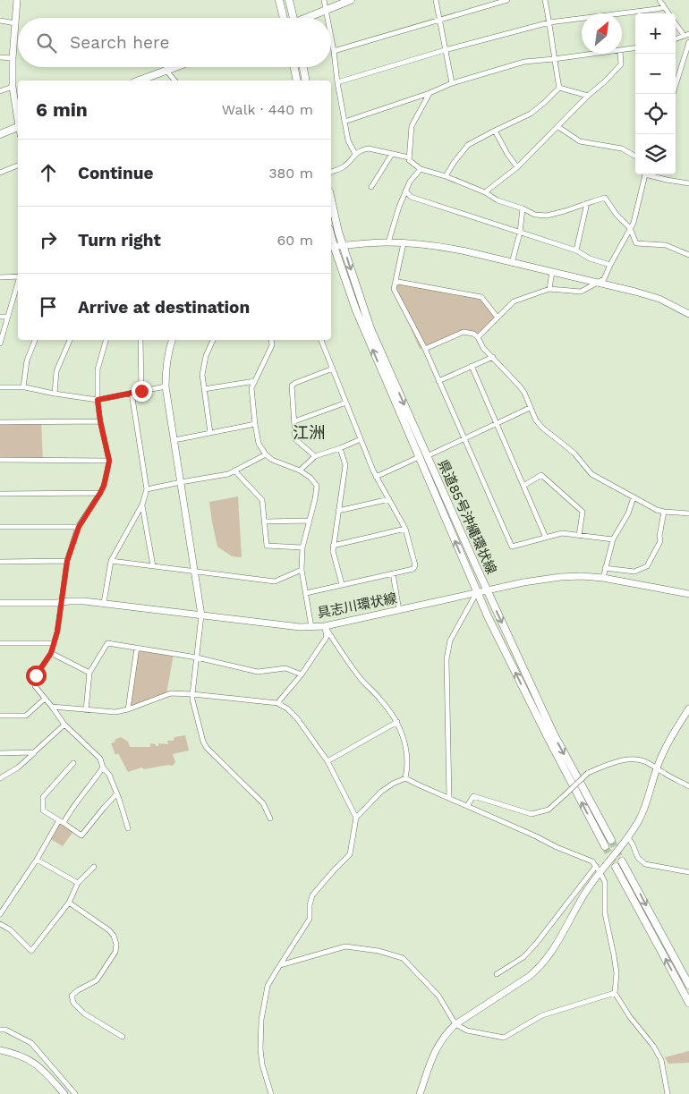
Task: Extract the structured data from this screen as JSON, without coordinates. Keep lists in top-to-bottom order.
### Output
{
  "streets": {
    "main road": ["県道85号沖縄環状線"],
    "street": ["具志川環状線"]
  },
  "crossings": [
    ["県道85号沖縄環状線", "具志川環状線"]
  ],
  "districts": ["江洲"],
  "north": "top right",
  "page": {
    "map_buttons": ["+", "−"],
    "search": "Search here",
    "heading": ["6 min", "Walk · 440 m"],
    "list": [
      ["Continue", "380 m"],
      ["Turn right", "60 m"],
      "Arrive at destination"
    ]
  }
}
